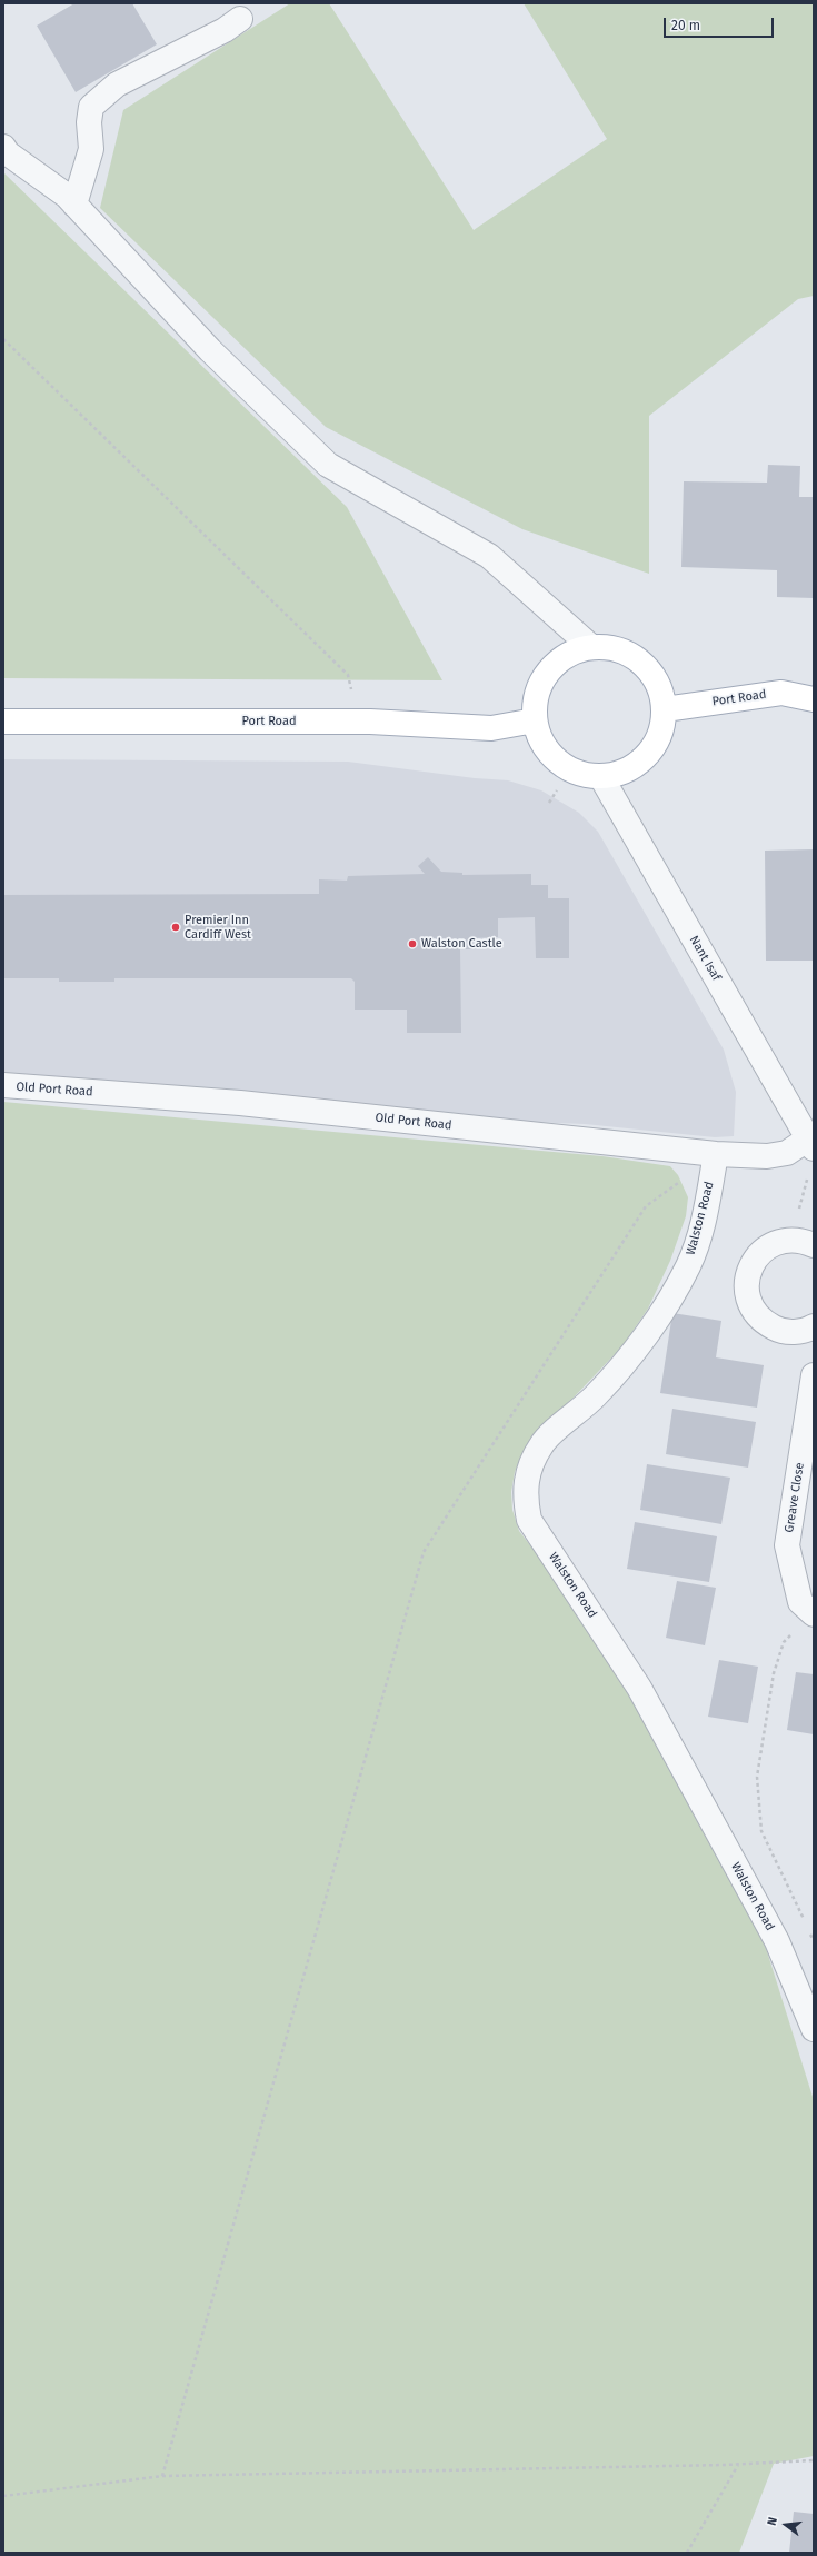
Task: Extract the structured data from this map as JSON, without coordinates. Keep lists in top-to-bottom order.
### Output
{
  "streets": {
    "main road": ["Port Road"],
    "street": [
      "Nant Isaf",
      "Old Port Road",
      "Walston Road",
      "Greave Close"
    ]
  },
  "crossings": [
    ["Port Road", "Nant Isaf"],
    ["Nant Isaf", "Old Port Road"],
    ["Old Port Road", "Walston Road"]
  ],
  "places": ["Premier Inn Cardiff West", "Walston Castle"],
  "scale_bar": "20 m",
  "north": "left"
}
